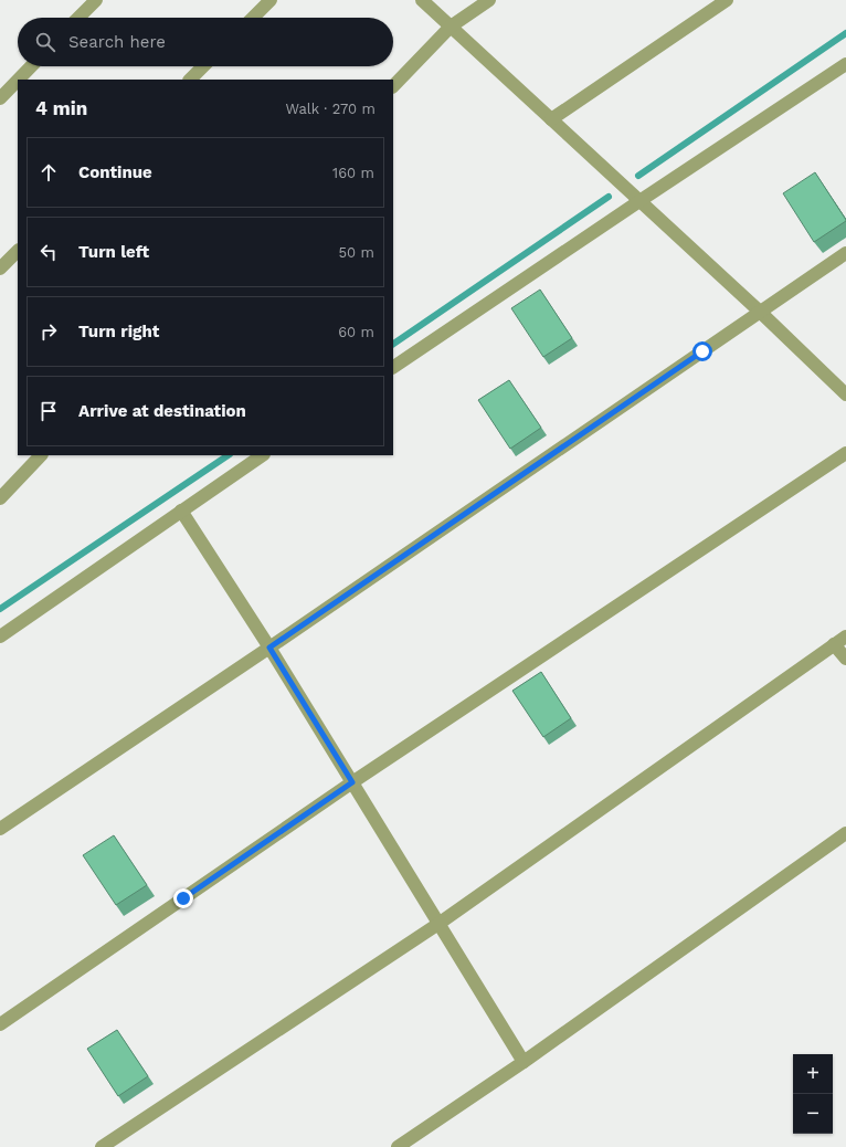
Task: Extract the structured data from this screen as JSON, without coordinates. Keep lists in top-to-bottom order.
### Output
{
  "page": {
    "search": "Search here",
    "heading": ["4 min", "Walk · 270 m"],
    "list": [
      ["Continue", "160 m"],
      ["Turn left", "50 m"],
      ["Turn right", "60 m"],
      "Arrive at destination"
    ],
    "map_buttons": ["+", "−"]
  }
}
